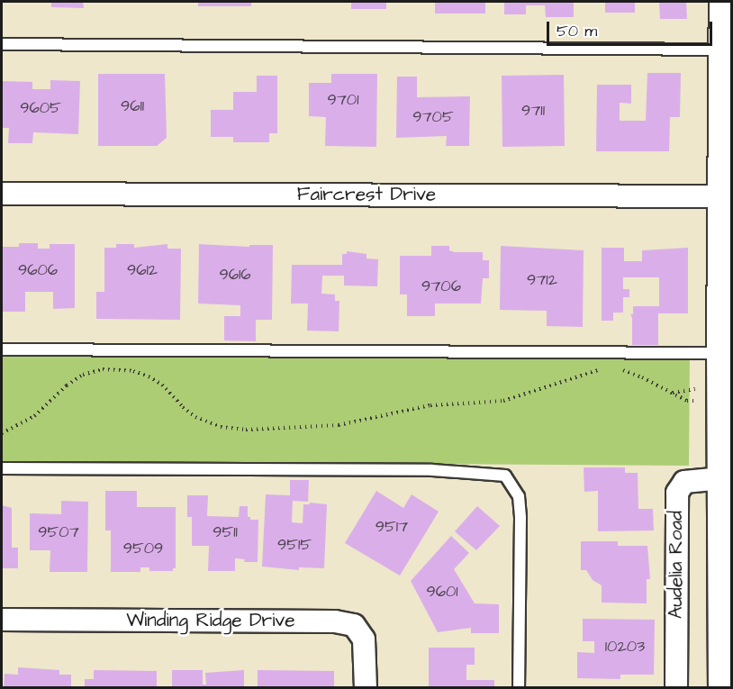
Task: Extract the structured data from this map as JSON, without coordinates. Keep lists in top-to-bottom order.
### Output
{
  "streets": {
    "street": ["Faircrest Drive", "Audelia Road", "Winding Ridge Drive"]
  },
  "house_numbers": [
    "9701",
    "9611",
    "9605",
    "9711",
    "9705",
    "9606",
    "9612",
    "9616",
    "9712",
    "9706",
    "9517",
    "9507",
    "9511",
    "9515",
    "9509",
    "9601",
    "10203"
  ],
  "scale_bar": "50 m"
}
